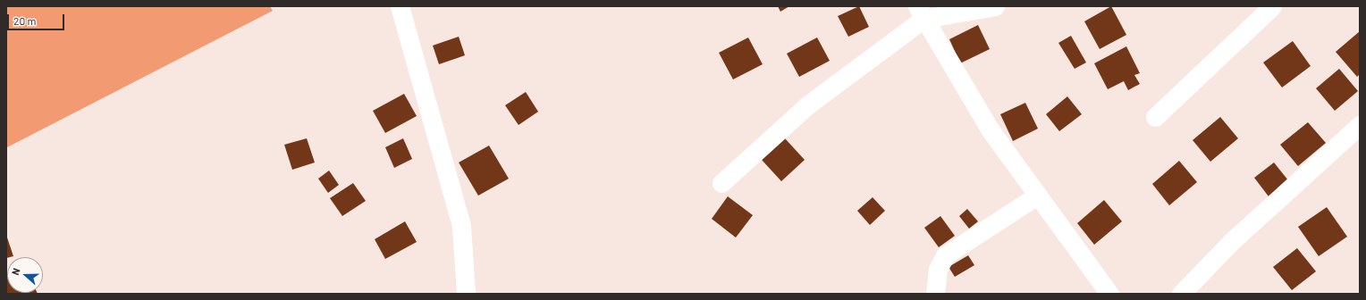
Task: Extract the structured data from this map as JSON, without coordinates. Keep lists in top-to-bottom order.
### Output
{
  "scale_bar": "20 m",
  "north": "left"
}
